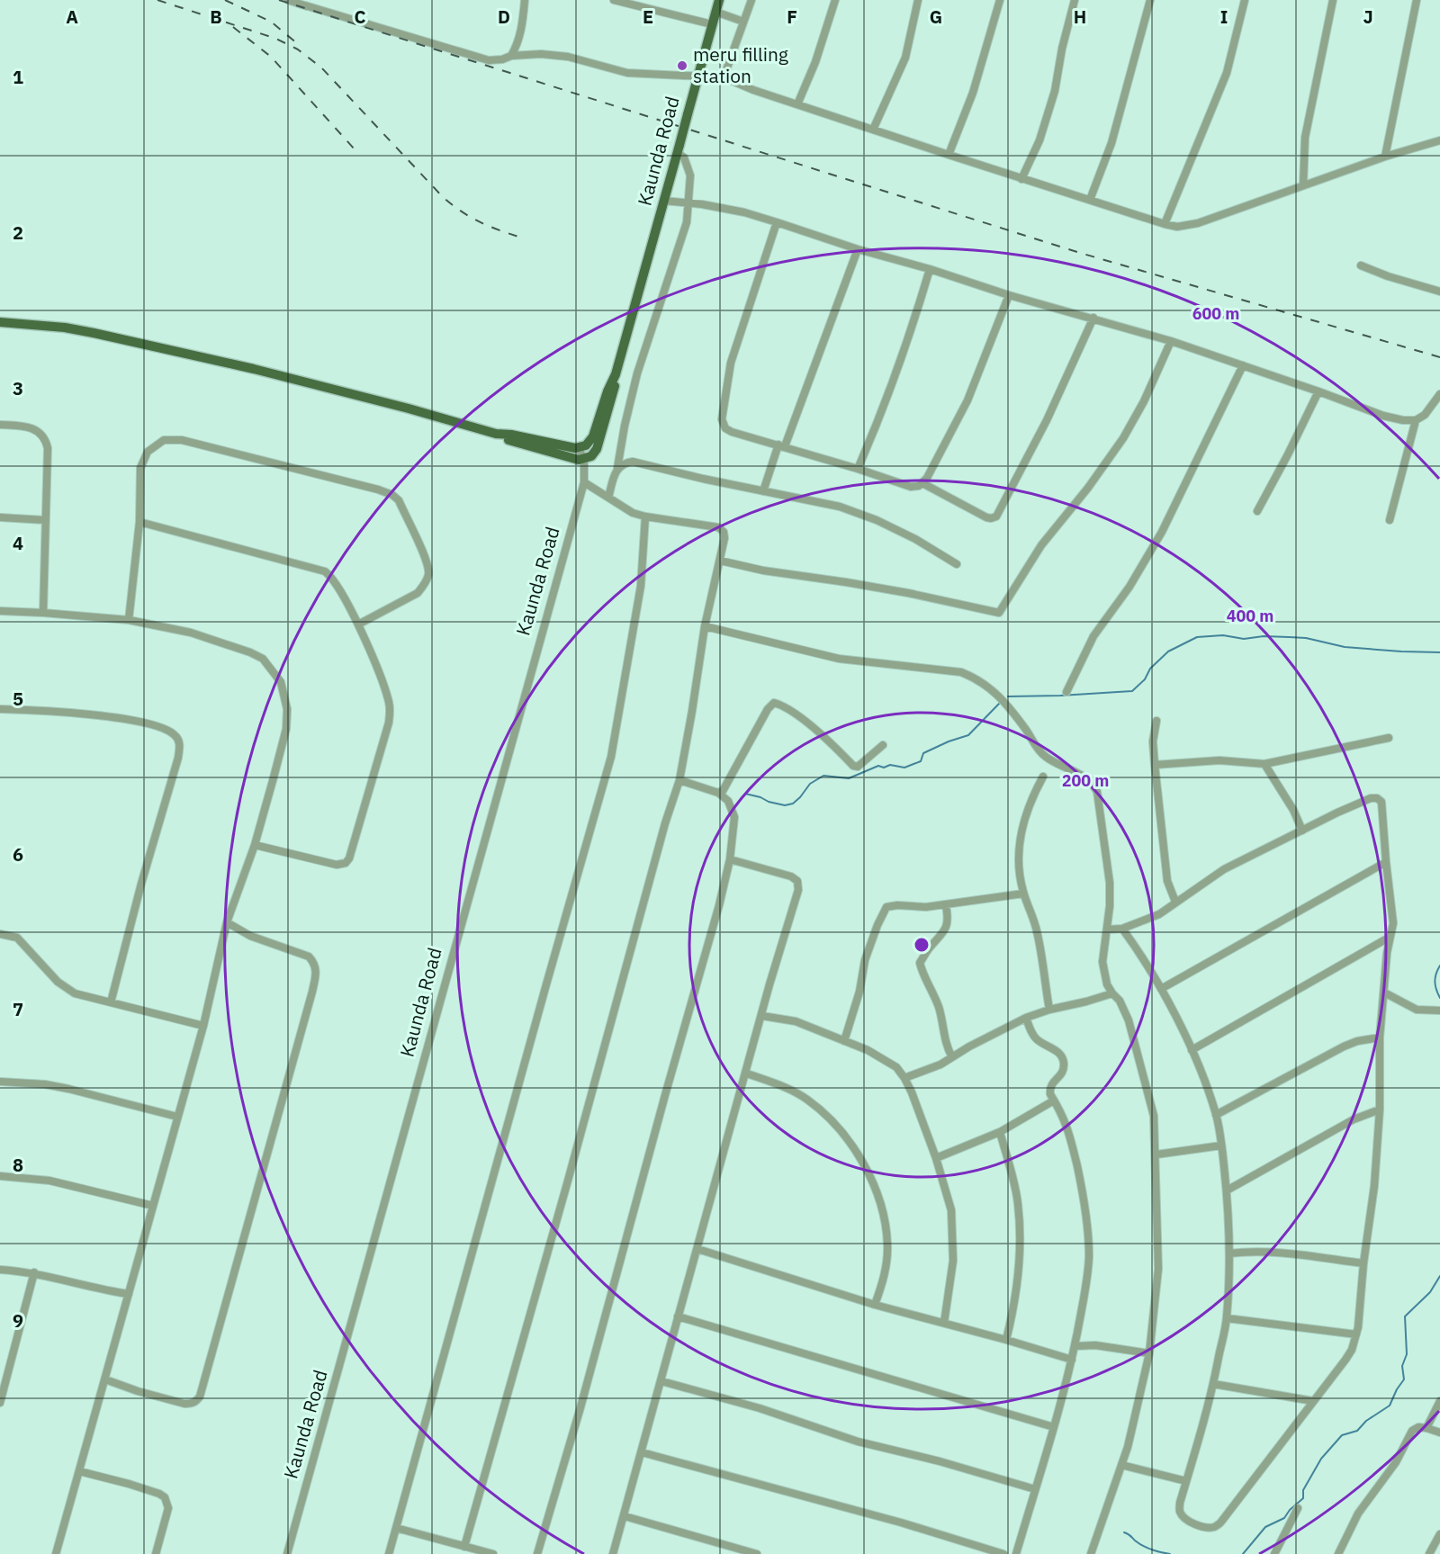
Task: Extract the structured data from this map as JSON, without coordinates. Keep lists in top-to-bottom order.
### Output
{
  "streets": {
    "main road": ["Kaunda Road"]
  },
  "places": ["meru filling station"],
  "grid": {
    "columns": [
      "A",
      "B",
      "C",
      "D",
      "E",
      "F",
      "G",
      "H",
      "I",
      "J"
    ],
    "rows": [
      "1",
      "2",
      "3",
      "4",
      "5",
      "6",
      "7",
      "8",
      "9"
    ]
  },
  "rings": ["600 m", "400 m", "200 m"]
}
